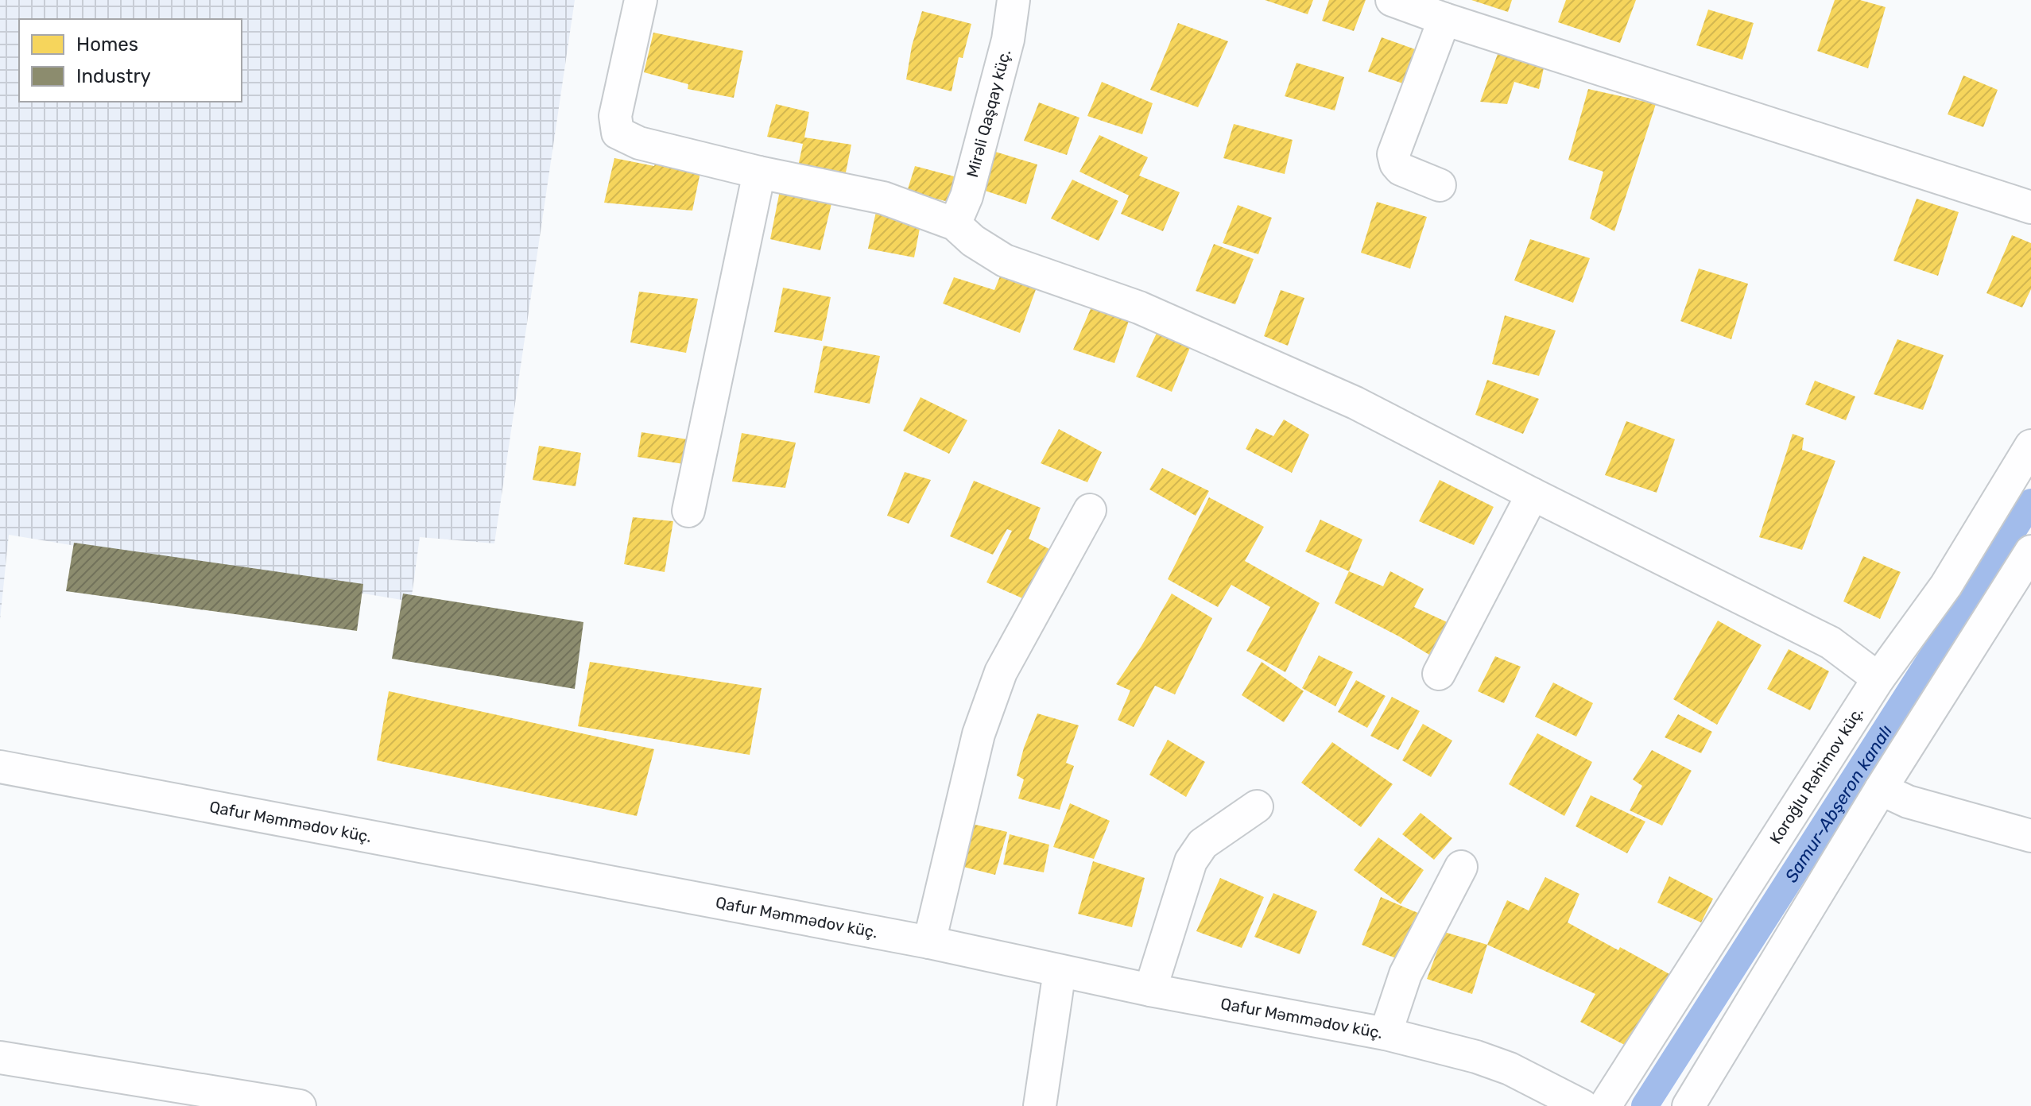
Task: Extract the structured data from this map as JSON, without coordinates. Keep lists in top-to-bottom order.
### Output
{
  "streets": {
    "street": ["Mirəli Qaşqay küç.", "Koroğlu Rəhimov küç.", "Qafur Məmmədov küç."]
  },
  "water": ["Samur-Abşeron kanalı"],
  "legend": ["Homes", "Industry"]
}
